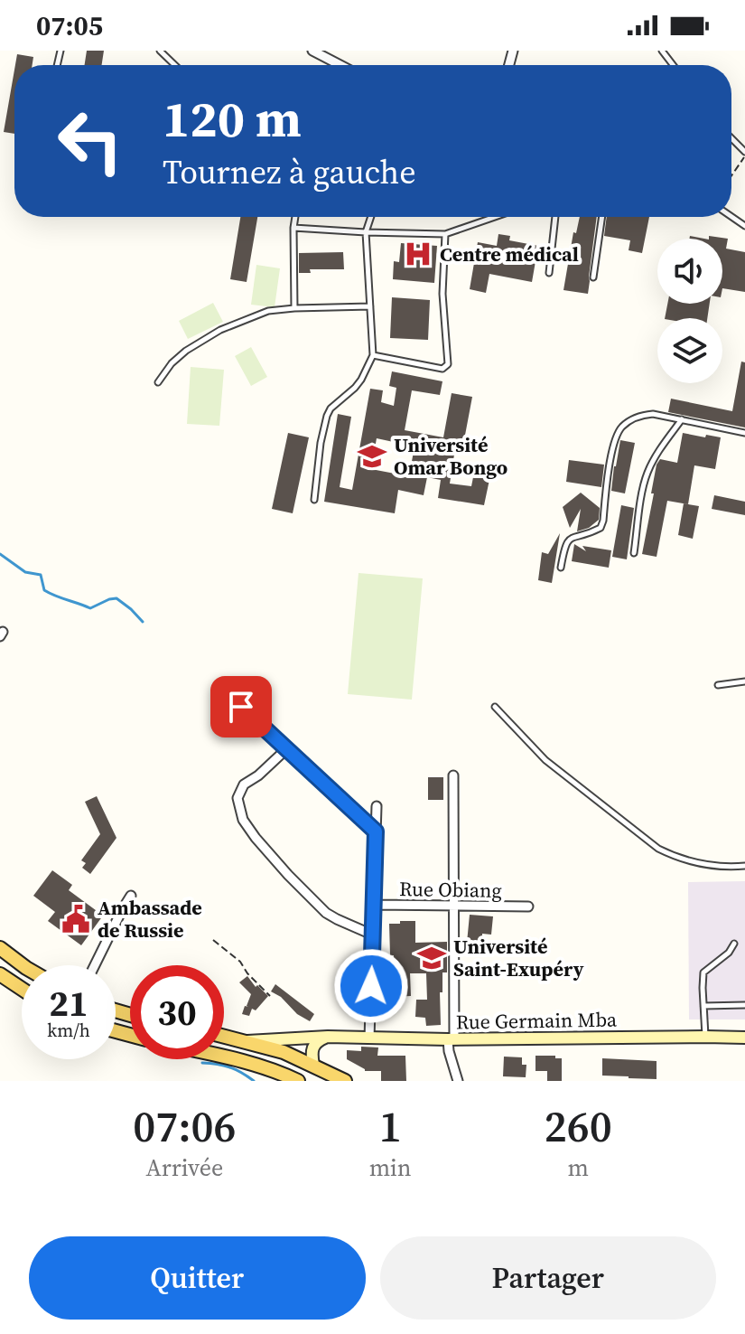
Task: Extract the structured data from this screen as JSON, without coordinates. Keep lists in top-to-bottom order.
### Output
{
  "streets": {
    "street": ["Rue Obiang", "Rue Germain Mba"]
  },
  "places": {
    "hospital": ["Centre médical"],
    "school or university": ["Université Omar Bongo", "Université Saint-Exupéry"],
    "public building": ["Ambassade de Russie"]
  },
  "page": {
    "status": "07:05",
    "turn": ["120 m", "Tournez à gauche"],
    "speed": "21 km/h",
    "limit": "30",
    "eta": [
      "07:06",
      "Arrivée",
      "1",
      "min",
      "260",
      "m"
    ],
    "buttons": ["Quitter", "Partager"]
  }
}
